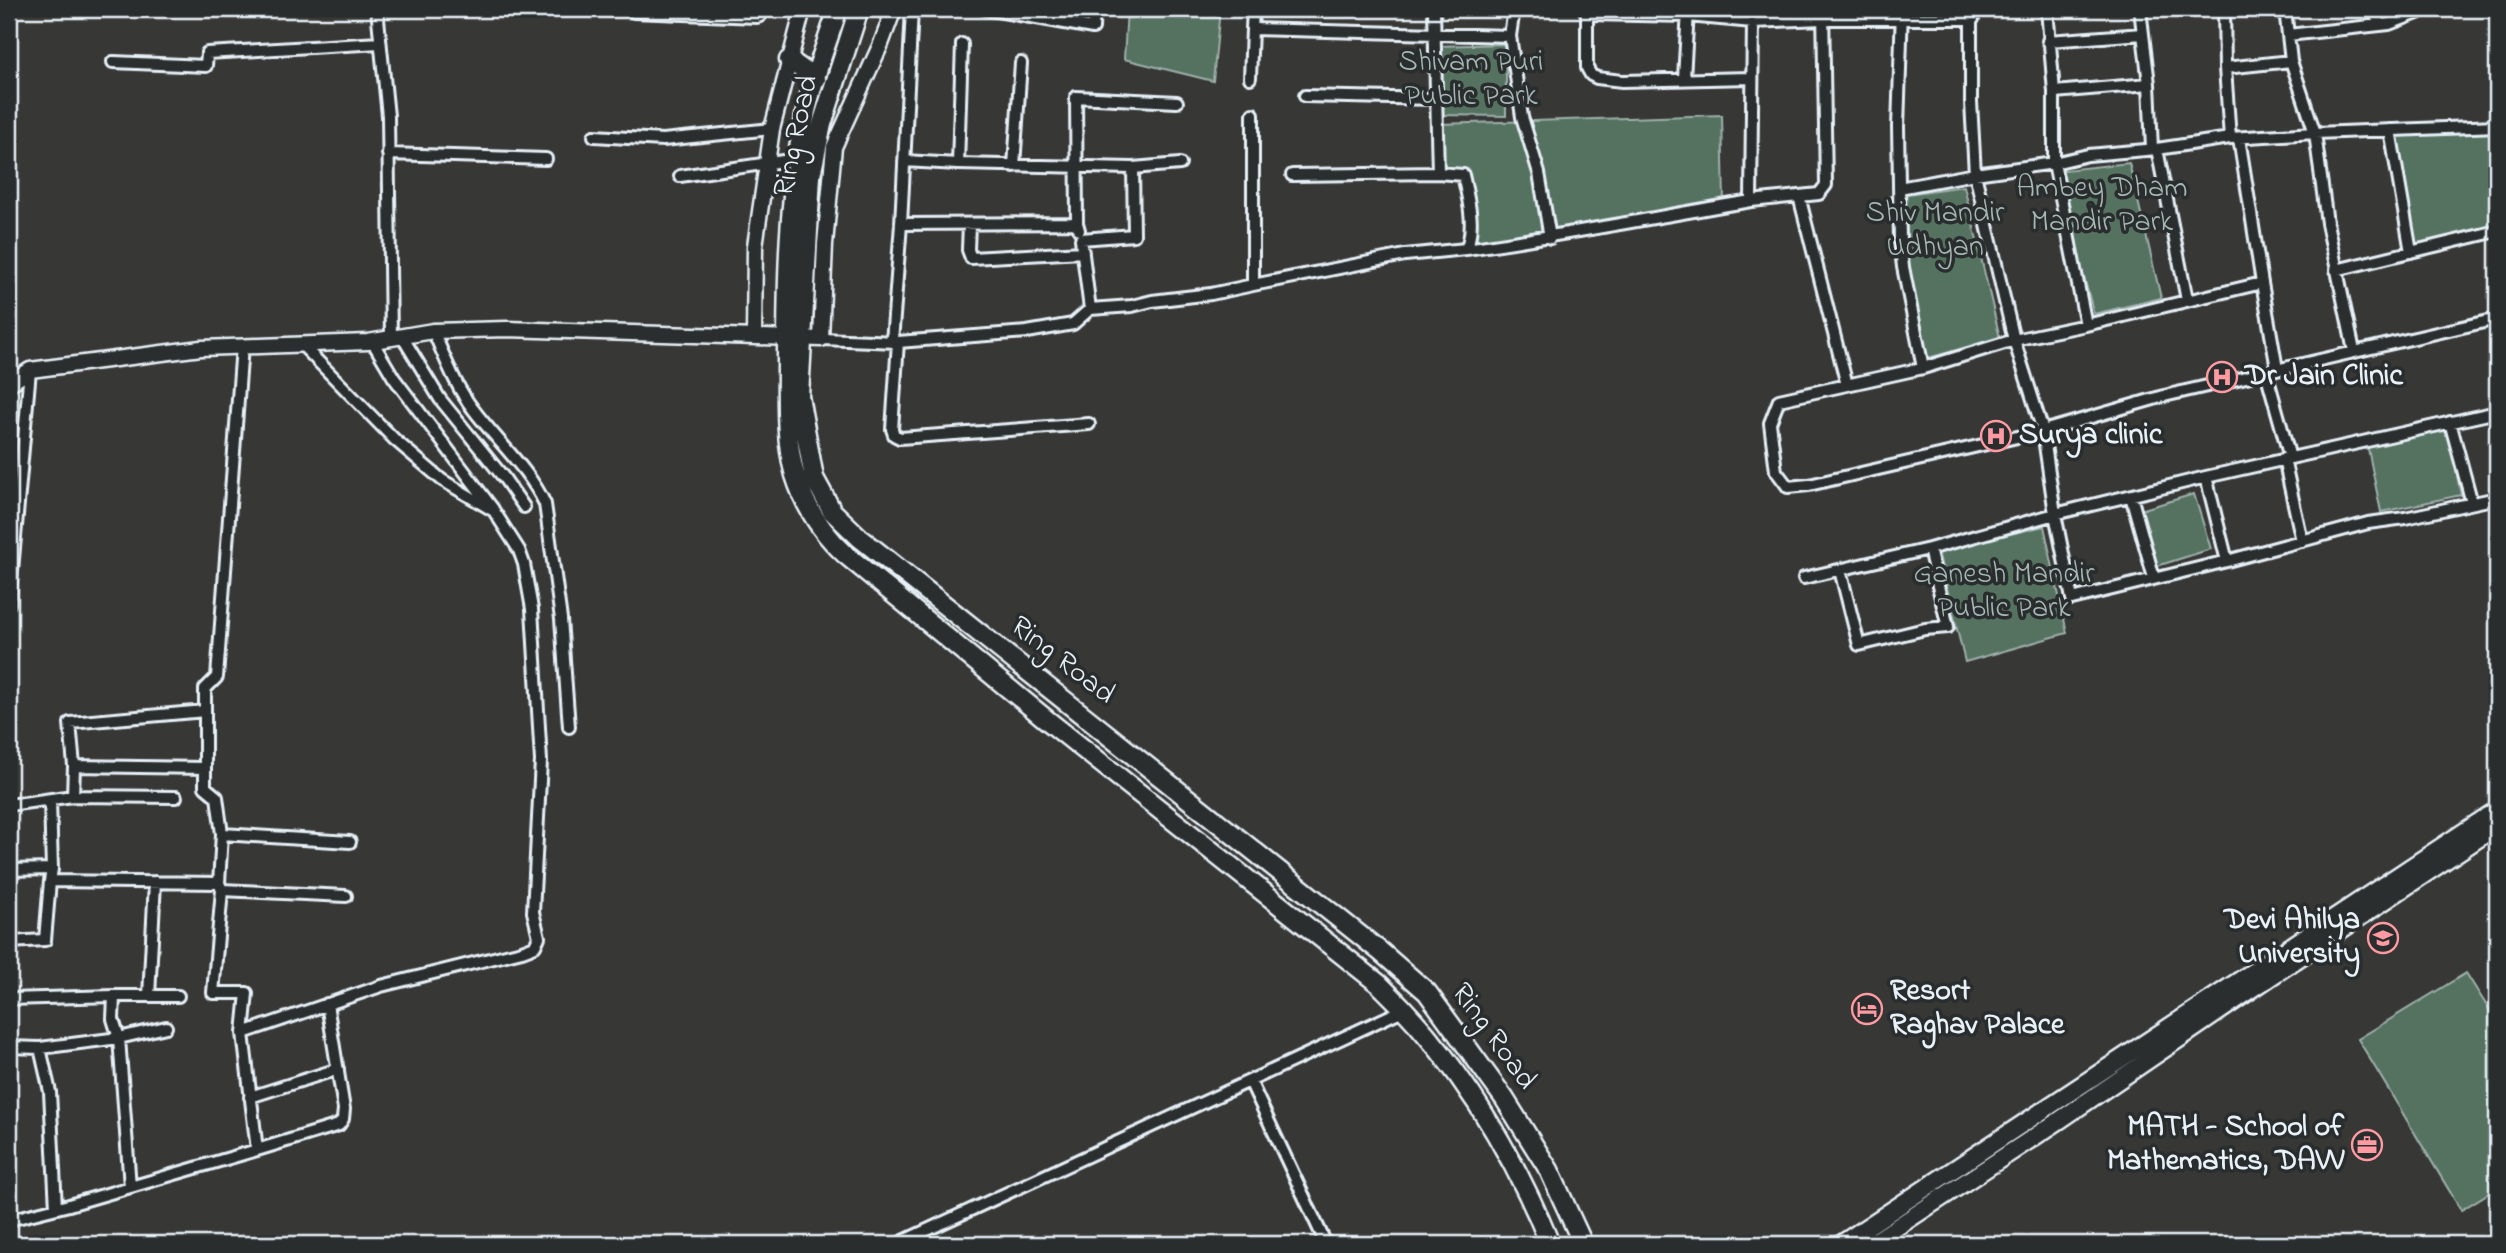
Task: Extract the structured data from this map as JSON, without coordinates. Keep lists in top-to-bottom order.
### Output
{
  "streets": {
    "highway": ["Ring Road"]
  },
  "parks": [
    "Shivam Puri Public Park",
    "Ambey Dham Mandir Park",
    "Shiv Mandir Udhyan",
    "Ganesh Mandir Public Park"
  ],
  "places": {
    "hospital": ["Dr Jain Clinic", "Surya clinic"],
    "school or university": ["Devi Ahilya University"],
    "hotel": ["Resort Raghav Palace"],
    "office": ["MATH - School of Mathematics, DAVV"]
  }
}
